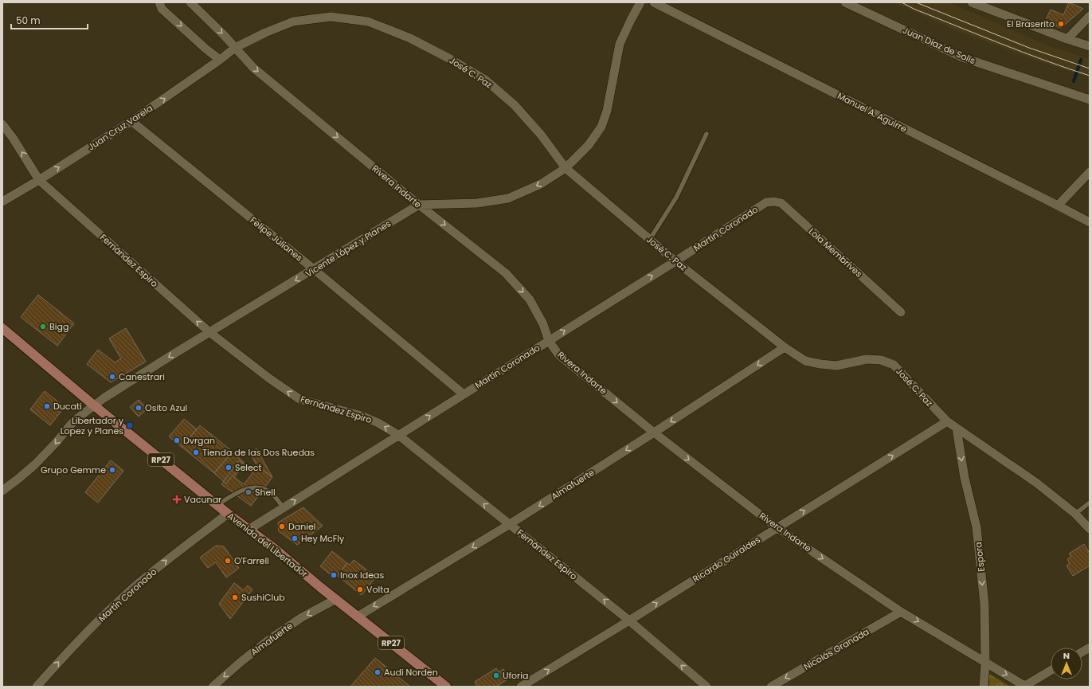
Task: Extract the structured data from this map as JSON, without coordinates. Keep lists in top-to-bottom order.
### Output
{
  "streets": {
    "main road": ["RP27", "Avenida del Libertador"],
    "street": [
      "Juan Díaz de Solís",
      "José C. Paz",
      "Manuel A. Aguirre",
      "Juan Cruz Varela",
      "Rivera Indarte",
      "Martín Coronado",
      "Felipe Julianes",
      "Vicente López y Planes",
      "Lola Membrives",
      "Fernández Espiro",
      "Almafuerte",
      "Espora",
      "Ricardo Güiraldes",
      "Nicolás Granada"
    ]
  },
  "crossings": [
    ["José C. Paz", "Juan Cruz Varela"],
    ["José C. Paz", "Rivera Indarte"],
    ["José C. Paz", "Martín Coronado"],
    ["José C. Paz", "Vicente López y Planes"],
    ["José C. Paz", "Almafuerte"],
    ["José C. Paz", "Espora"],
    ["José C. Paz", "Ricardo Güiraldes"],
    ["Juan Cruz Varela", "Rivera Indarte"],
    ["Juan Cruz Varela", "Felipe Julianes"],
    ["Juan Cruz Varela", "Fernández Espiro"],
    ["Rivera Indarte", "Martín Coronado"],
    ["Rivera Indarte", "Vicente López y Planes"],
    ["Rivera Indarte", "Almafuerte"],
    ["Rivera Indarte", "Espora"],
    ["Rivera Indarte", "Ricardo Güiraldes"],
    ["Rivera Indarte", "Nicolás Granada"],
    ["Martín Coronado", "Felipe Julianes"],
    ["Martín Coronado", "Lola Membrives"],
    ["Martín Coronado", "Fernández Espiro"],
    ["Martín Coronado", "Avenida del Libertador"],
    ["Felipe Julianes", "Vicente López y Planes"],
    ["Vicente López y Planes", "Fernández Espiro"],
    ["Vicente López y Planes", "Avenida del Libertador"],
    ["Fernández Espiro", "Almafuerte"],
    ["Fernández Espiro", "Ricardo Güiraldes"],
    ["Almafuerte", "Avenida del Libertador"]
  ],
  "one_way": [
    "Juan Cruz Varela",
    "Rivera Indarte",
    "Martín Coronado",
    "Vicente López y Planes",
    "Fernández Espiro",
    "Almafuerte",
    "Espora",
    "Ricardo Güiraldes",
    "Nicolás Granada"
  ],
  "places": {
    "other": [
      "El Braserito",
      "Bigg",
      "Canestrari",
      "Ducati",
      "Osito Azul",
      "Dvrgan",
      "Tienda de las Dos Ruedas",
      "Select",
      "Grupo Gemme",
      "Shell",
      "Daniel",
      "Hey McFly",
      "O'Farrell",
      "Inox Ideas",
      "Volta",
      "SushiClub",
      "Audi Norden",
      "Uforia"
    ],
    "transit": ["Libertador y Lopez y Planes"],
    "health": ["Vacunar"]
  },
  "scale_bar": "50 m",
  "north": "top"
}
